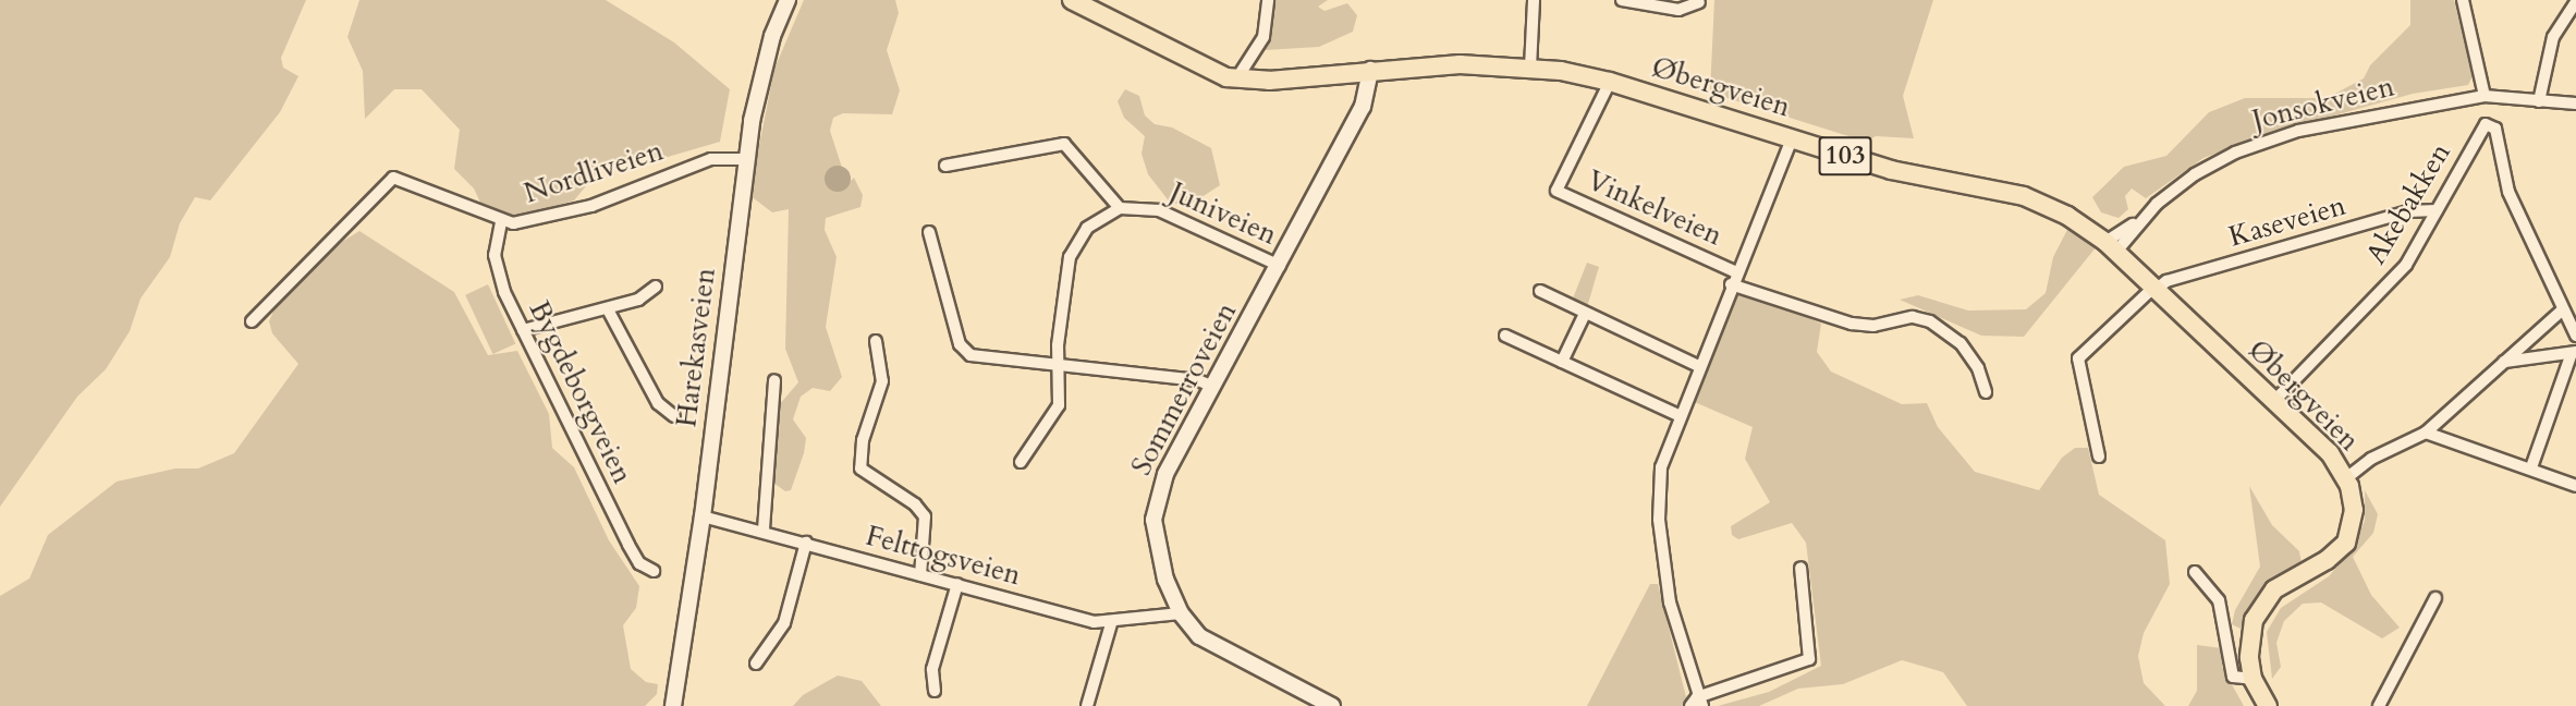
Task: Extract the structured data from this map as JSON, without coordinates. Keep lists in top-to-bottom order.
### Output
{
  "streets": {
    "main road": ["Øbergveien", "103"],
    "street": [
      "Jonsokveien",
      "Nordliveien",
      "Akebakken",
      "Vinkelveien",
      "Juniveien",
      "Kaseveien",
      "Harekasveien",
      "Sommerroveien",
      "Bygdeborgveien",
      "Felttogsveien"
    ]
  },
  "crossings": [
    ["Øbergveien", "Jonsokveien"],
    ["Øbergveien", "Akebakken"],
    ["Øbergveien", "Vinkelveien"],
    ["Øbergveien", "Kaseveien"],
    ["Øbergveien", "Sommerroveien"],
    ["Nordliveien", "Harekasveien"],
    ["Nordliveien", "Bygdeborgveien"],
    ["Akebakken", "Kaseveien"],
    ["Juniveien", "Sommerroveien"],
    ["Harekasveien", "Felttogsveien"],
    ["Sommerroveien", "Felttogsveien"]
  ]
}
